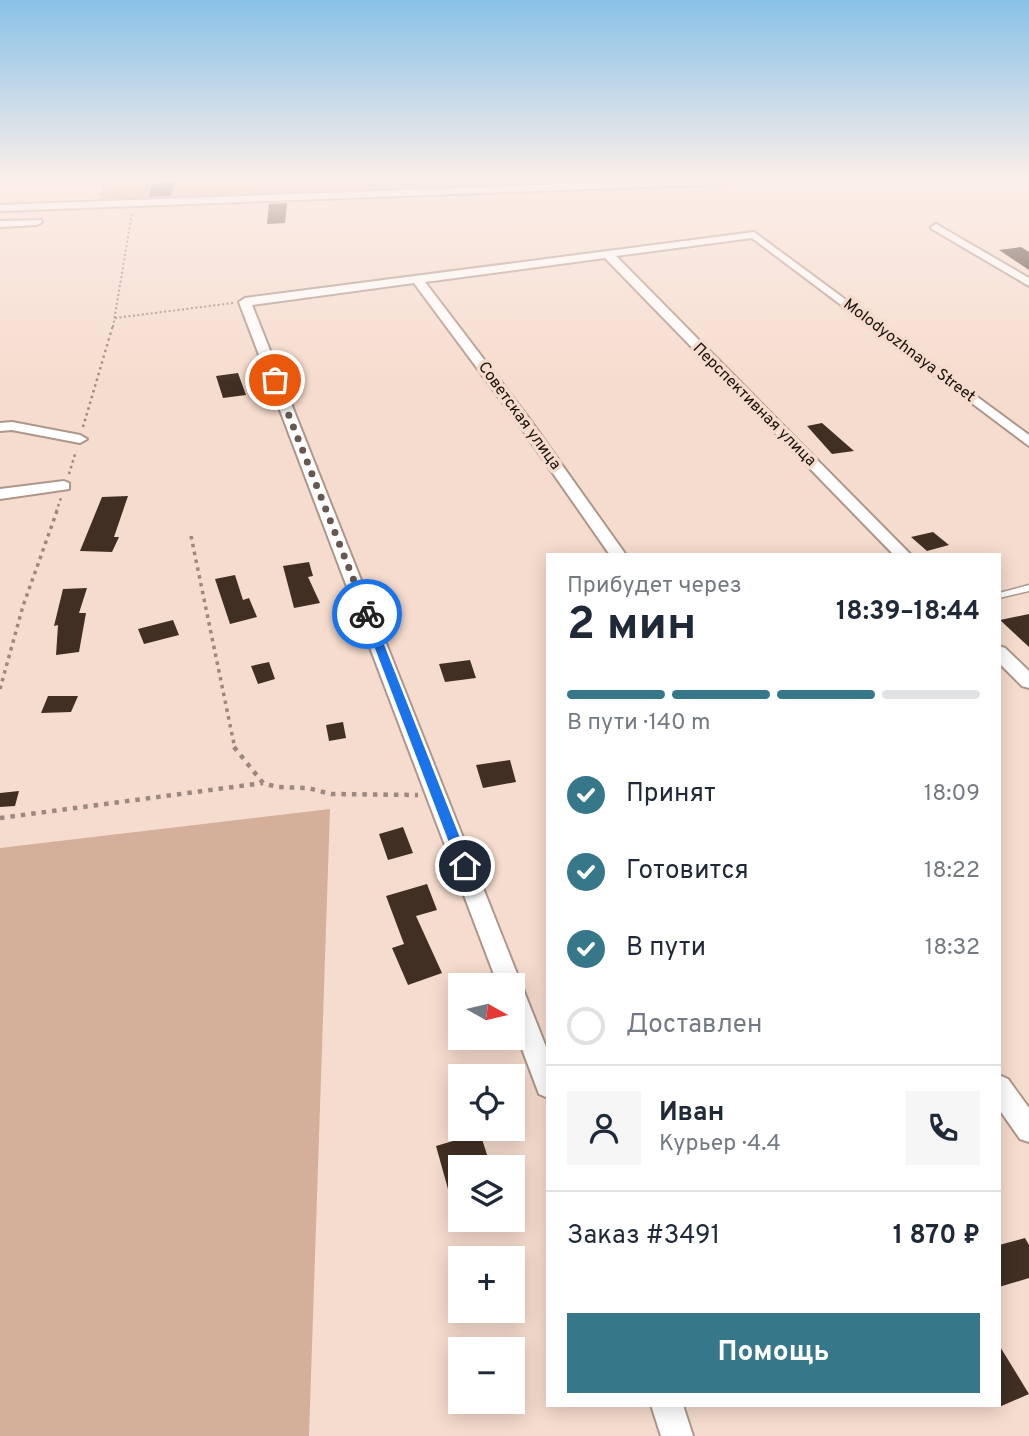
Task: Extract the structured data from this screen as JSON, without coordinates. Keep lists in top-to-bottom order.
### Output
{
  "streets": {
    "street": ["Molodyozhnaya Street", "Перспективная улица", "Советская улица"]
  },
  "crossings": [
    ["Molodyozhnaya Street", "Перспективная улица"]
  ],
  "north": "right",
  "page": {
    "heading": ["2 мин", "Прибудет через", "18:39–18:44"],
    "panel": [
      "Иван",
      "Курьер · 4.4",
      "Заказ #3491",
      "1 870 ₽"
    ],
    "bar": "В пути · 140 m",
    "list": [
      ["Принят", "18:09"],
      ["Готовится", "18:22"],
      ["В пути", "18:32"],
      "Доставлен"
    ],
    "map_buttons": ["+", "−"],
    "buttons": "Помощь"
  }
}
